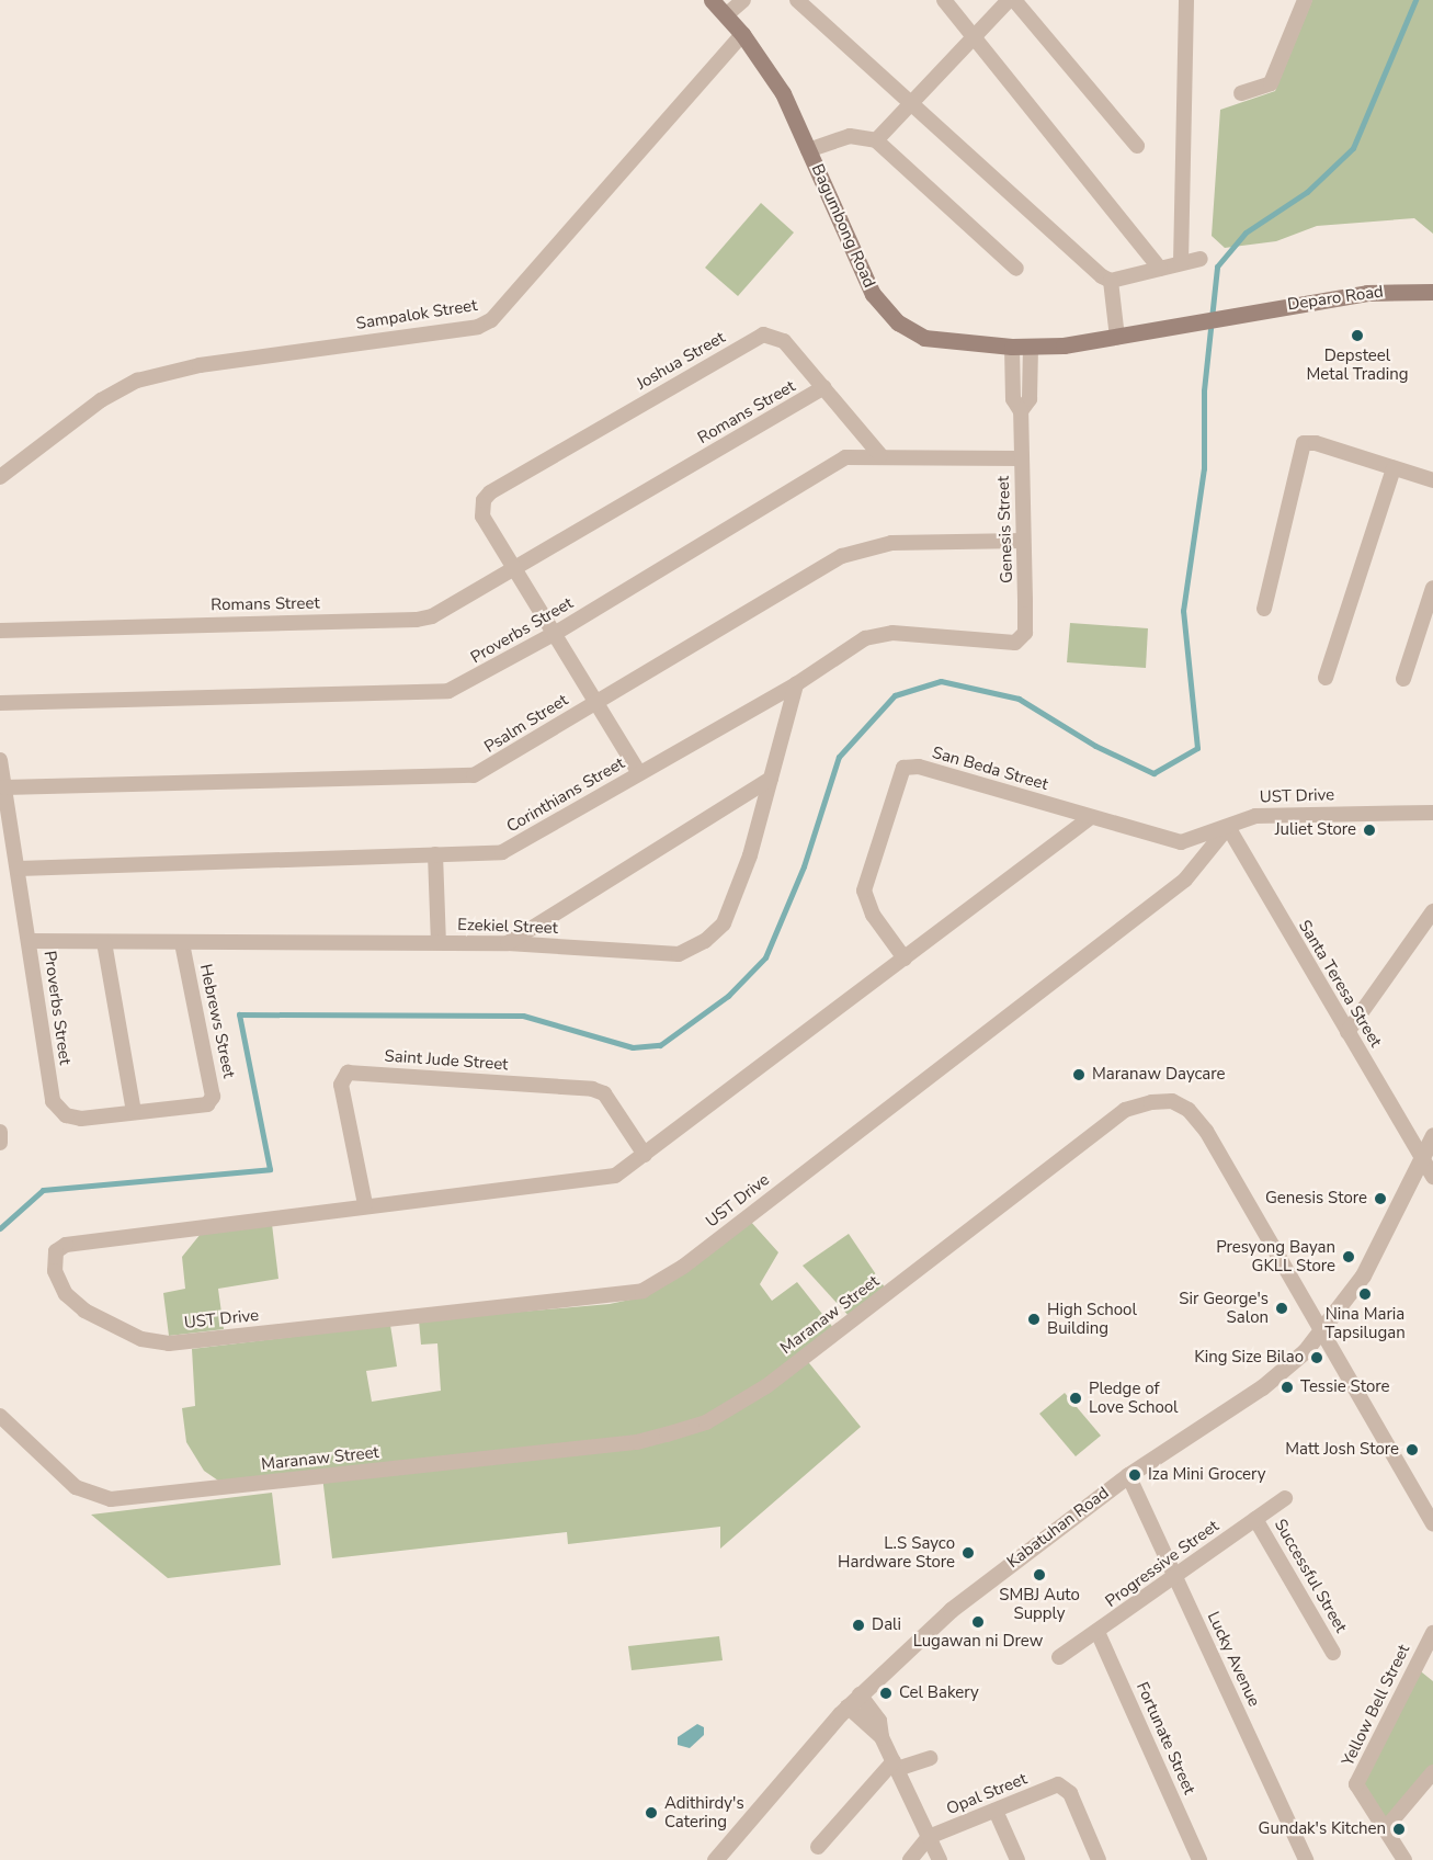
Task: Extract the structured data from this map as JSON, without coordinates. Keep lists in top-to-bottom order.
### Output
{
  "streets": {
    "main road": ["Bagumbong Road", "Deparo Road"],
    "street": [
      "Sampalok Street",
      "Joshua Street",
      "Romans Street",
      "Genesis Street",
      "Proverbs Street",
      "Psalm Street",
      "San Beda Street",
      "Corinthians Street",
      "UST Drive",
      "Ezekiel Street",
      "Santa Teresa Street",
      "Hebrews Street",
      "Saint Jude Street",
      "Maranaw Street",
      "Kabatuhan Road",
      "Progressive Street",
      "Successful Street",
      "Lucky Avenue",
      "Yellow Bell Street",
      "Fortunate Street",
      "Opal Street"
    ]
  },
  "crossings": [
    ["Bagumbong Road", "Deparo Road"],
    ["Bagumbong Road", "Sampalok Street"],
    ["Bagumbong Road", "Genesis Street"],
    ["Joshua Street", "Romans Street"],
    ["Joshua Street", "Proverbs Street"],
    ["Genesis Street", "Proverbs Street"],
    ["Genesis Street", "Psalm Street"],
    ["Genesis Street", "Corinthians Street"],
    ["Proverbs Street", "Psalm Street"],
    ["Proverbs Street", "Corinthians Street"],
    ["Proverbs Street", "Ezekiel Street"],
    ["Proverbs Street", "Hebrews Street"],
    ["San Beda Street", "UST Drive"],
    ["San Beda Street", "Santa Teresa Street"],
    ["Corinthians Street", "Ezekiel Street"],
    ["UST Drive", "Santa Teresa Street"],
    ["UST Drive", "Saint Jude Street"],
    ["Ezekiel Street", "Hebrews Street"],
    ["Santa Teresa Street", "Kabatuhan Road"],
    ["Maranaw Street", "Kabatuhan Road"],
    ["Kabatuhan Road", "Lucky Avenue"],
    ["Progressive Street", "Successful Street"],
    ["Progressive Street", "Lucky Avenue"],
    ["Progressive Street", "Fortunate Street"]
  ],
  "places": [
    "Depsteel Metal Trading",
    "Juliet Store",
    "Maranaw Daycare",
    "Genesis Store",
    "Presyong Bayan GKLL Store",
    "Nina Maria Tapsilugan",
    "Sir George's Salon",
    "High School Building",
    "King Size Bilao",
    "Tessie Store",
    "Pledge of Love School",
    "Matt Josh Store",
    "Iza Mini Grocery",
    "L.S Sayco Hardware Store",
    "SMBJ Auto Supply",
    "Lugawan ni Drew",
    "Dali",
    "Cel Bakery",
    "Adithirdy's Catering",
    "Gundak's Kitchen"
  ]
}
